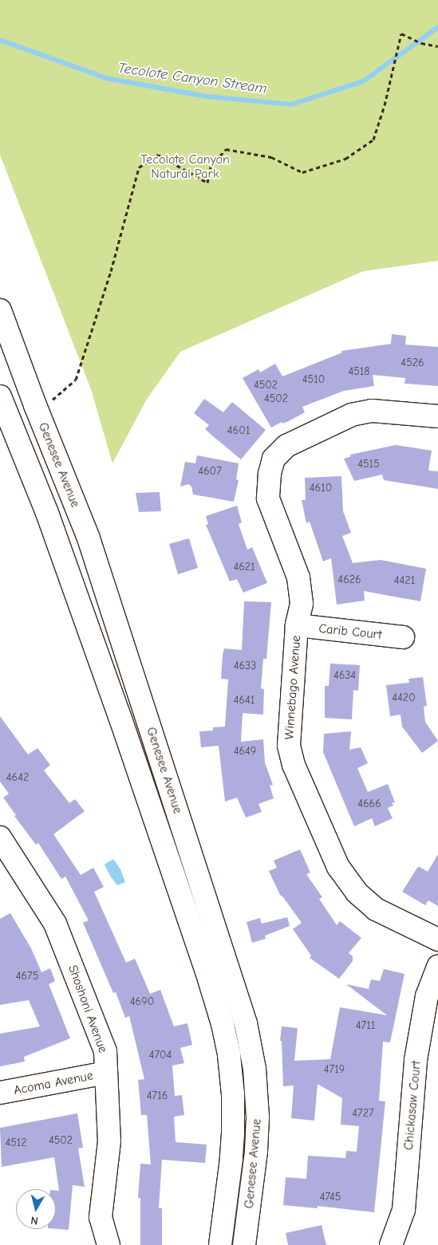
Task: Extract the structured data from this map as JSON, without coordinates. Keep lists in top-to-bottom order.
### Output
{
  "streets": {
    "main road": [
      "Genesee Avenue",
      "Carib Court",
      "Winnebago Avenue",
      "Shoshoni Avenue",
      "Acoma Avenue",
      "Chickasaw Court"
    ]
  },
  "crossings": [
    ["Carib Court", "Winnebago Avenue"],
    ["Shoshoni Avenue", "Acoma Avenue"]
  ],
  "water": ["Tecolote Canyon Stream"],
  "parks": ["Tecolote Canyon Natural Park"],
  "house_numbers": [
    "4526",
    "4518",
    "4510",
    "4502",
    "4502",
    "4601",
    "4515",
    "4607",
    "4610",
    "4621",
    "4626",
    "4421",
    "4633",
    "4634",
    "4420",
    "4641",
    "4649",
    "4642",
    "4666",
    "4675",
    "4690",
    "4711",
    "4704",
    "4719",
    "4716",
    "4727",
    "4502",
    "4512",
    "4745"
  ],
  "north": "bottom"
}
